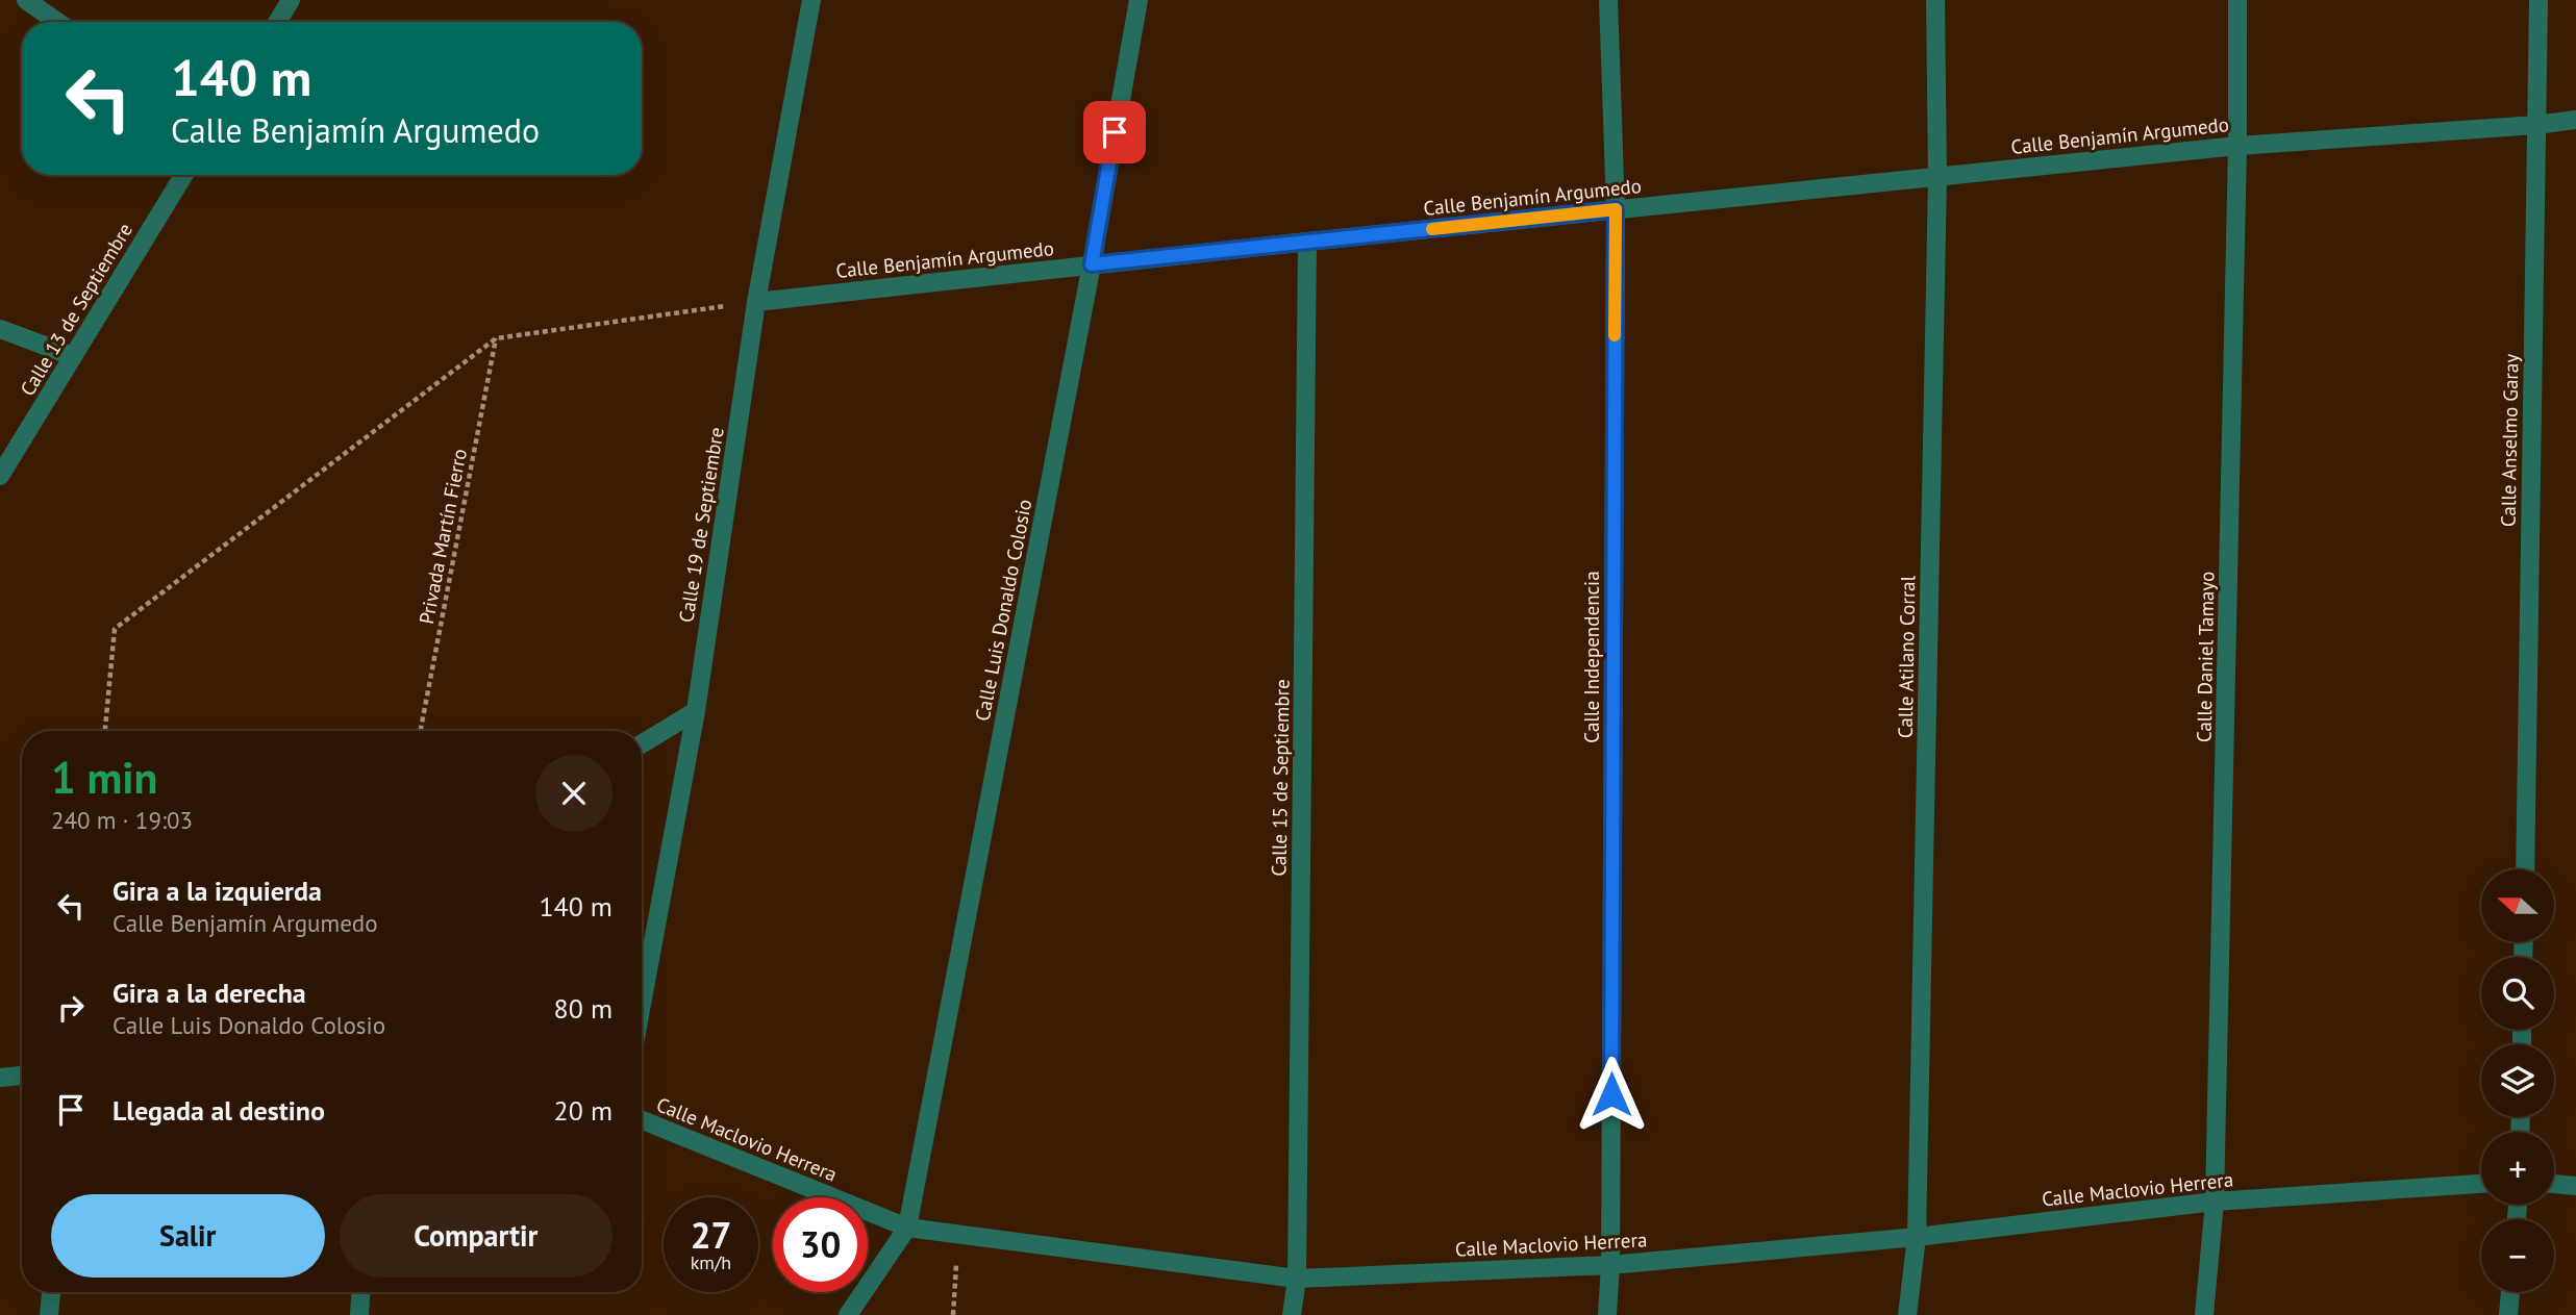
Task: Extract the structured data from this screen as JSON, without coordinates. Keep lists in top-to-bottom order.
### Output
{
  "streets": {
    "street": [
      "Calle Benjamín Argumedo",
      "Calle 13 de Septiembre",
      "Calle Anselmo Garay",
      "Calle 19 de Septiembre",
      "Calle Luis Donaldo Colosio",
      "Calle Independencia",
      "Calle Atilano Corral",
      "Calle Daniel Tamayo",
      "Calle 15 de Septiembre",
      "Calle Maclovio Herrera"
    ],
    "path": ["Privada Martín Fierro"]
  },
  "crossings": [
    ["Calle Benjamín Argumedo", "Calle Anselmo Garay"],
    ["Calle Benjamín Argumedo", "Calle 19 de Septiembre"],
    ["Calle Benjamín Argumedo", "Calle Luis Donaldo Colosio"],
    ["Calle Benjamín Argumedo", "Calle Independencia"],
    ["Calle Benjamín Argumedo", "Calle Atilano Corral"],
    ["Calle Benjamín Argumedo", "Calle Daniel Tamayo"],
    ["Calle Benjamín Argumedo", "Calle 15 de Septiembre"],
    ["Calle Luis Donaldo Colosio", "Calle Maclovio Herrera"],
    ["Calle Independencia", "Calle Maclovio Herrera"],
    ["Calle Atilano Corral", "Calle Maclovio Herrera"],
    ["Calle Daniel Tamayo", "Calle Maclovio Herrera"],
    ["Calle 15 de Septiembre", "Calle Maclovio Herrera"]
  ],
  "north": "left",
  "page": {
    "turn": ["140 m", "Calle Benjamín Argumedo"],
    "heading": ["1 min", "240 m · 19:03"],
    "list": [
      {
        "name": "Gira a la izquierda",
        "note": "Calle Benjamín Argumedo",
        "value": "140 m"
      },
      {
        "name": "Gira a la derecha",
        "note": "Calle Luis Donaldo Colosio",
        "value": "80 m"
      },
      {
        "name": "Llegada al destino",
        "value": "20 m"
      }
    ],
    "map_buttons": ["+", "−"],
    "buttons": ["Salir", "Compartir"],
    "speed": "27 km/h",
    "limit": "30"
  }
}
